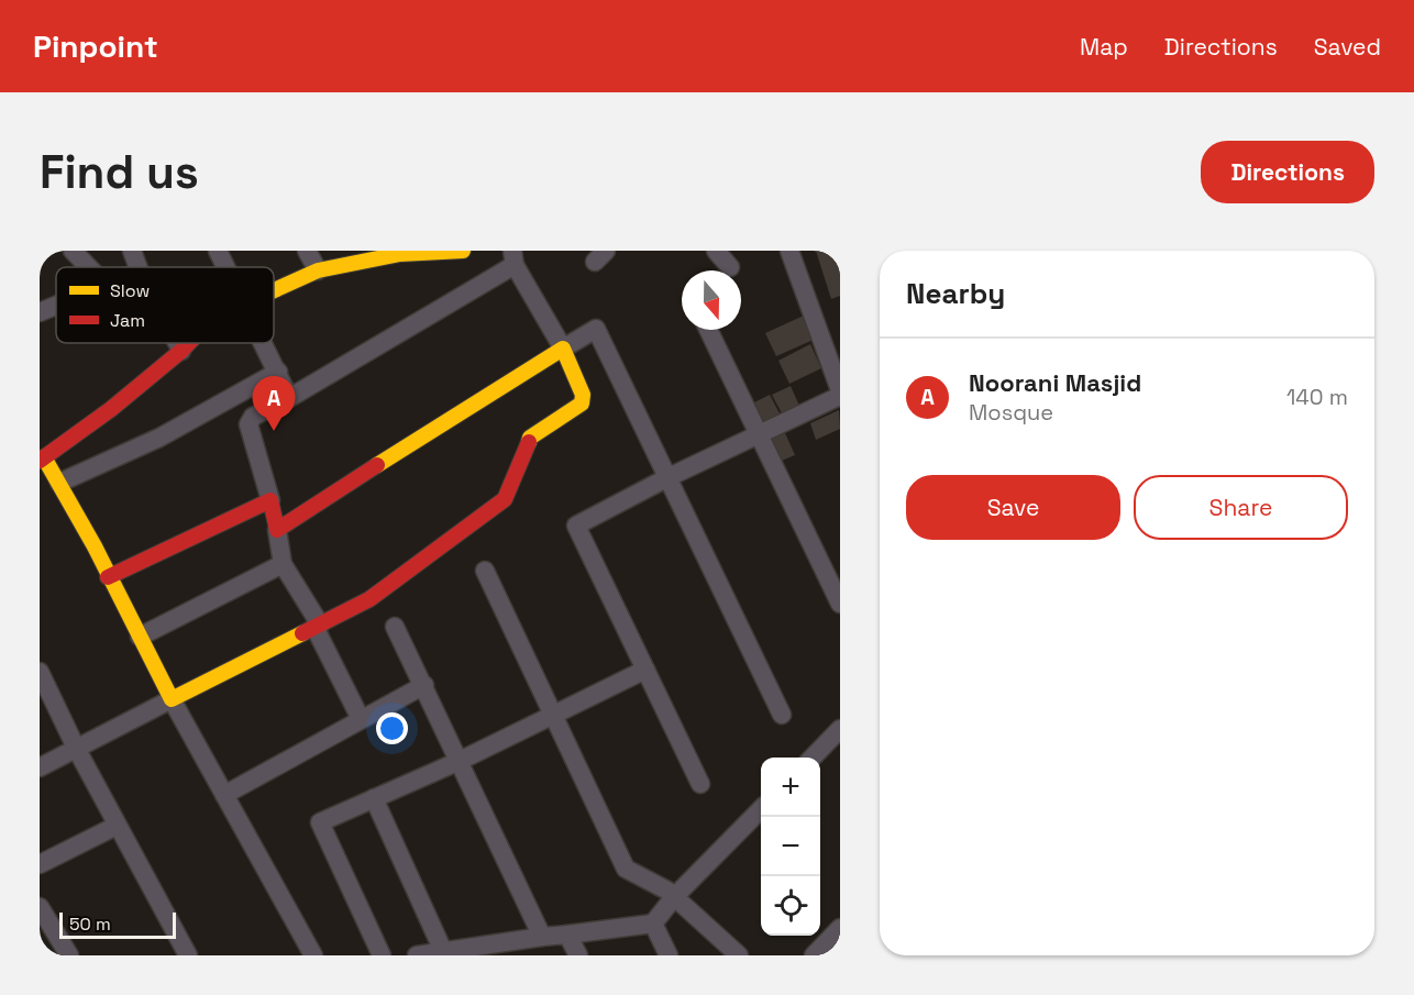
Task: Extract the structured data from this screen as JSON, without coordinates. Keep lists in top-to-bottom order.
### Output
{
  "legend": ["Slow", "Jam"],
  "scale_bar": "50 m",
  "north": "bottom",
  "page": {
    "header": "Pinpoint",
    "nav": ["Map", "Directions", "Saved"],
    "buttons": [
      "Directions",
      ["Save", "Share"]
    ],
    "title": "Find us",
    "heading": "Nearby",
    "list": [
      {
        "mark": "A",
        "name": "Noorani Masjid",
        "note": "Mosque",
        "value": "140 m"
      }
    ],
    "pins": "A",
    "map_buttons": ["+", "−"],
    "scale": "50 m"
  }
}
